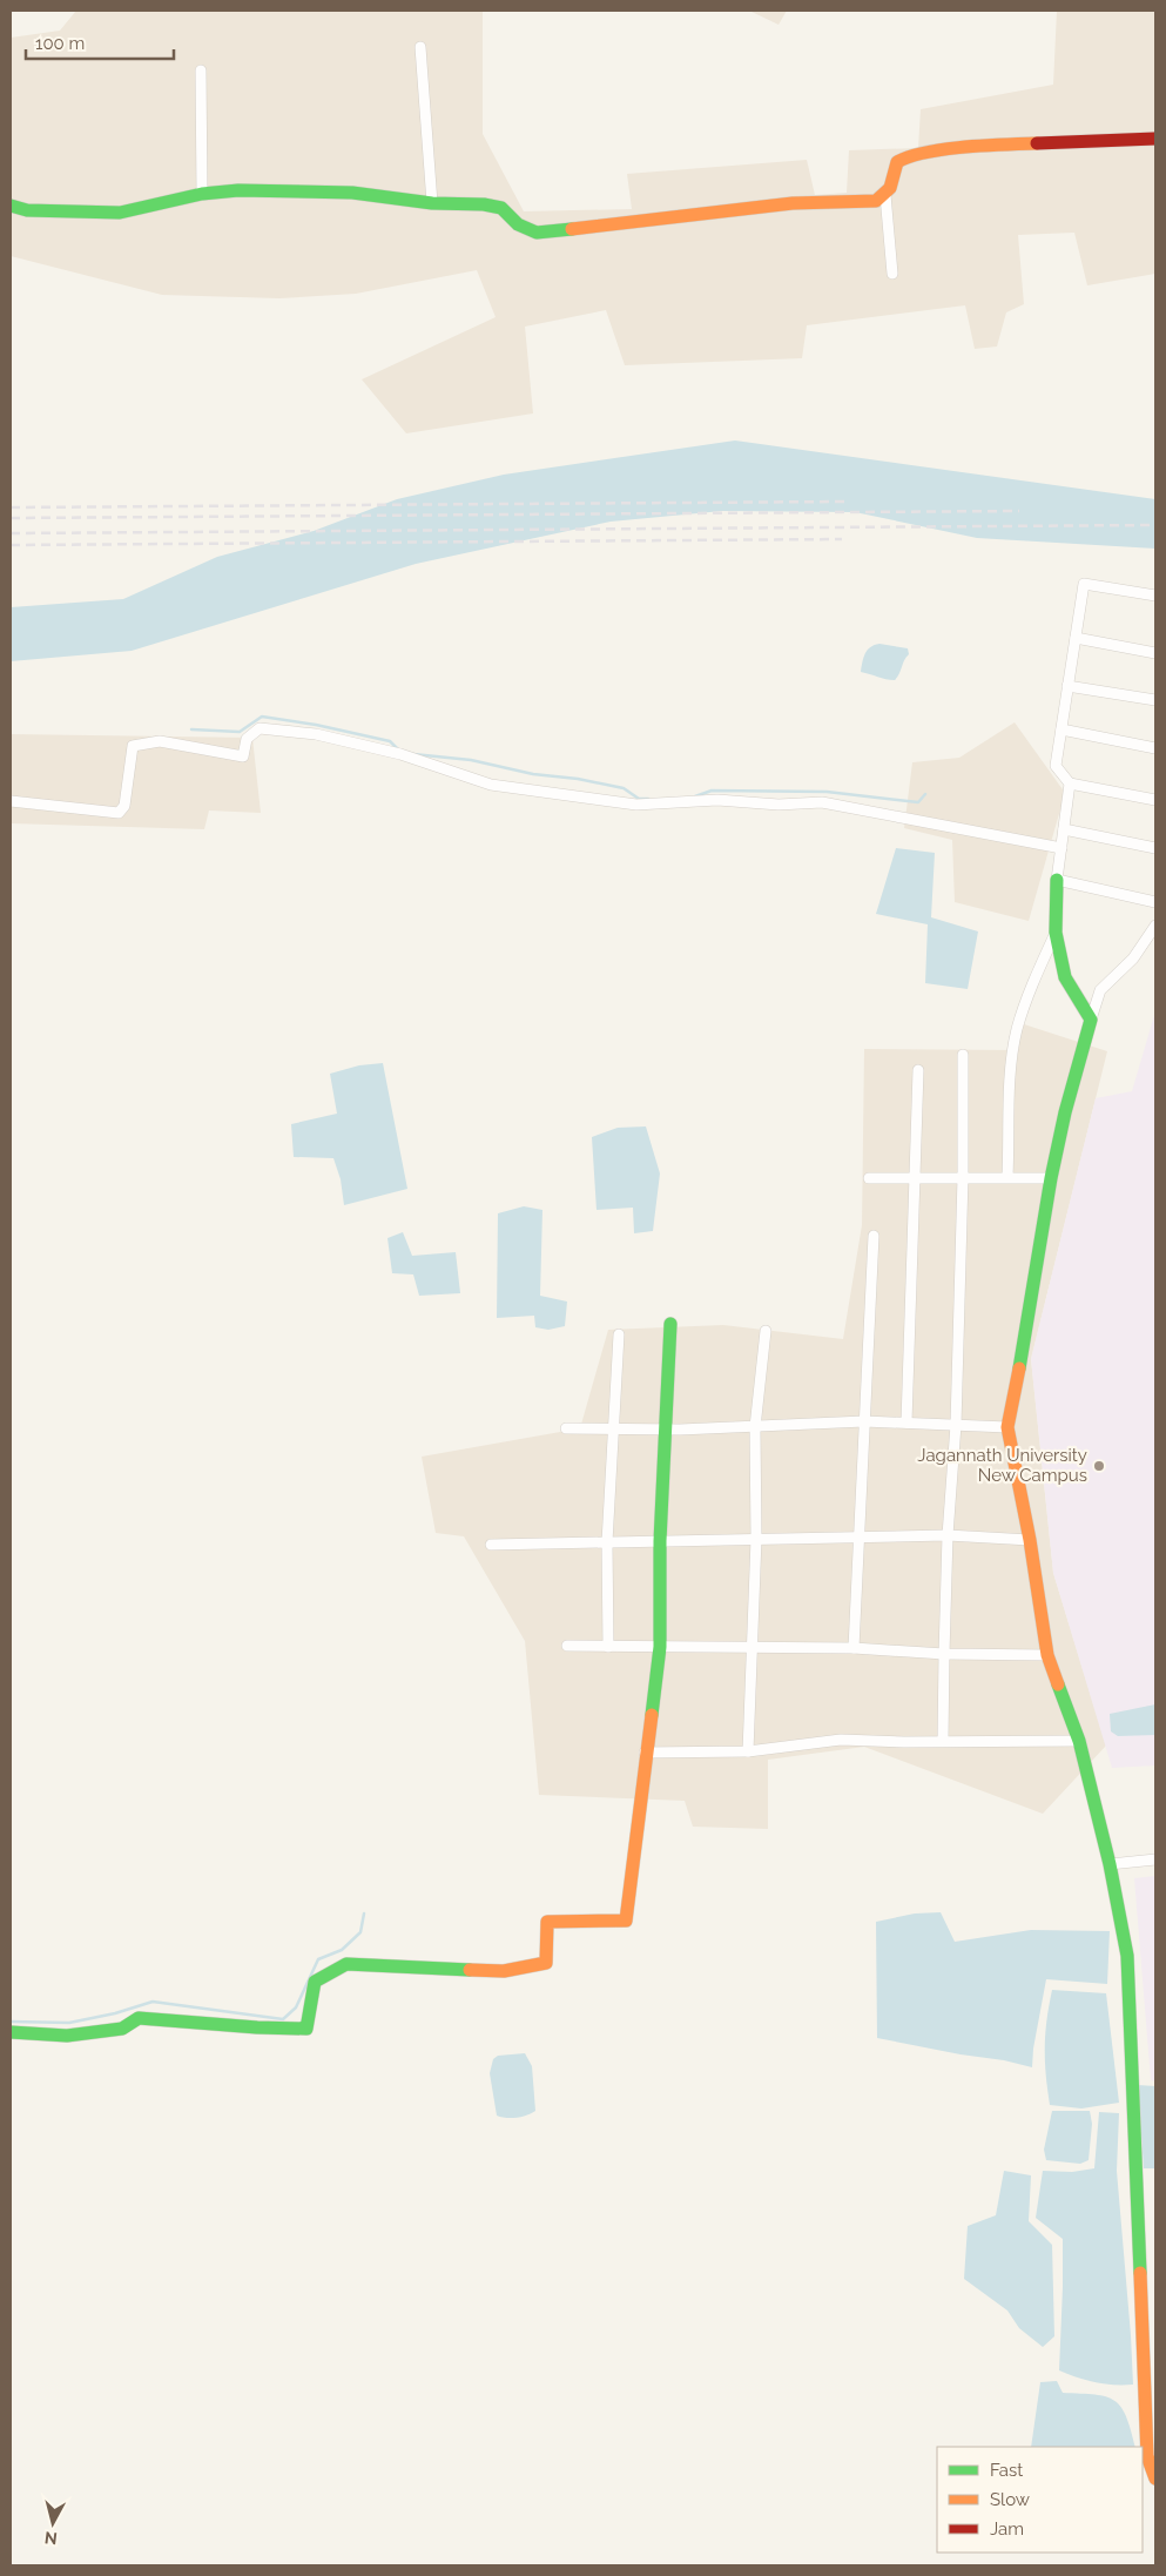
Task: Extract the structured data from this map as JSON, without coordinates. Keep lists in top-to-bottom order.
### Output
{
  "places": ["Jagannath University New Campus"],
  "legend": ["Fast", "Slow", "Jam"],
  "scale_bar": "100 m",
  "north": "bottom"
}
